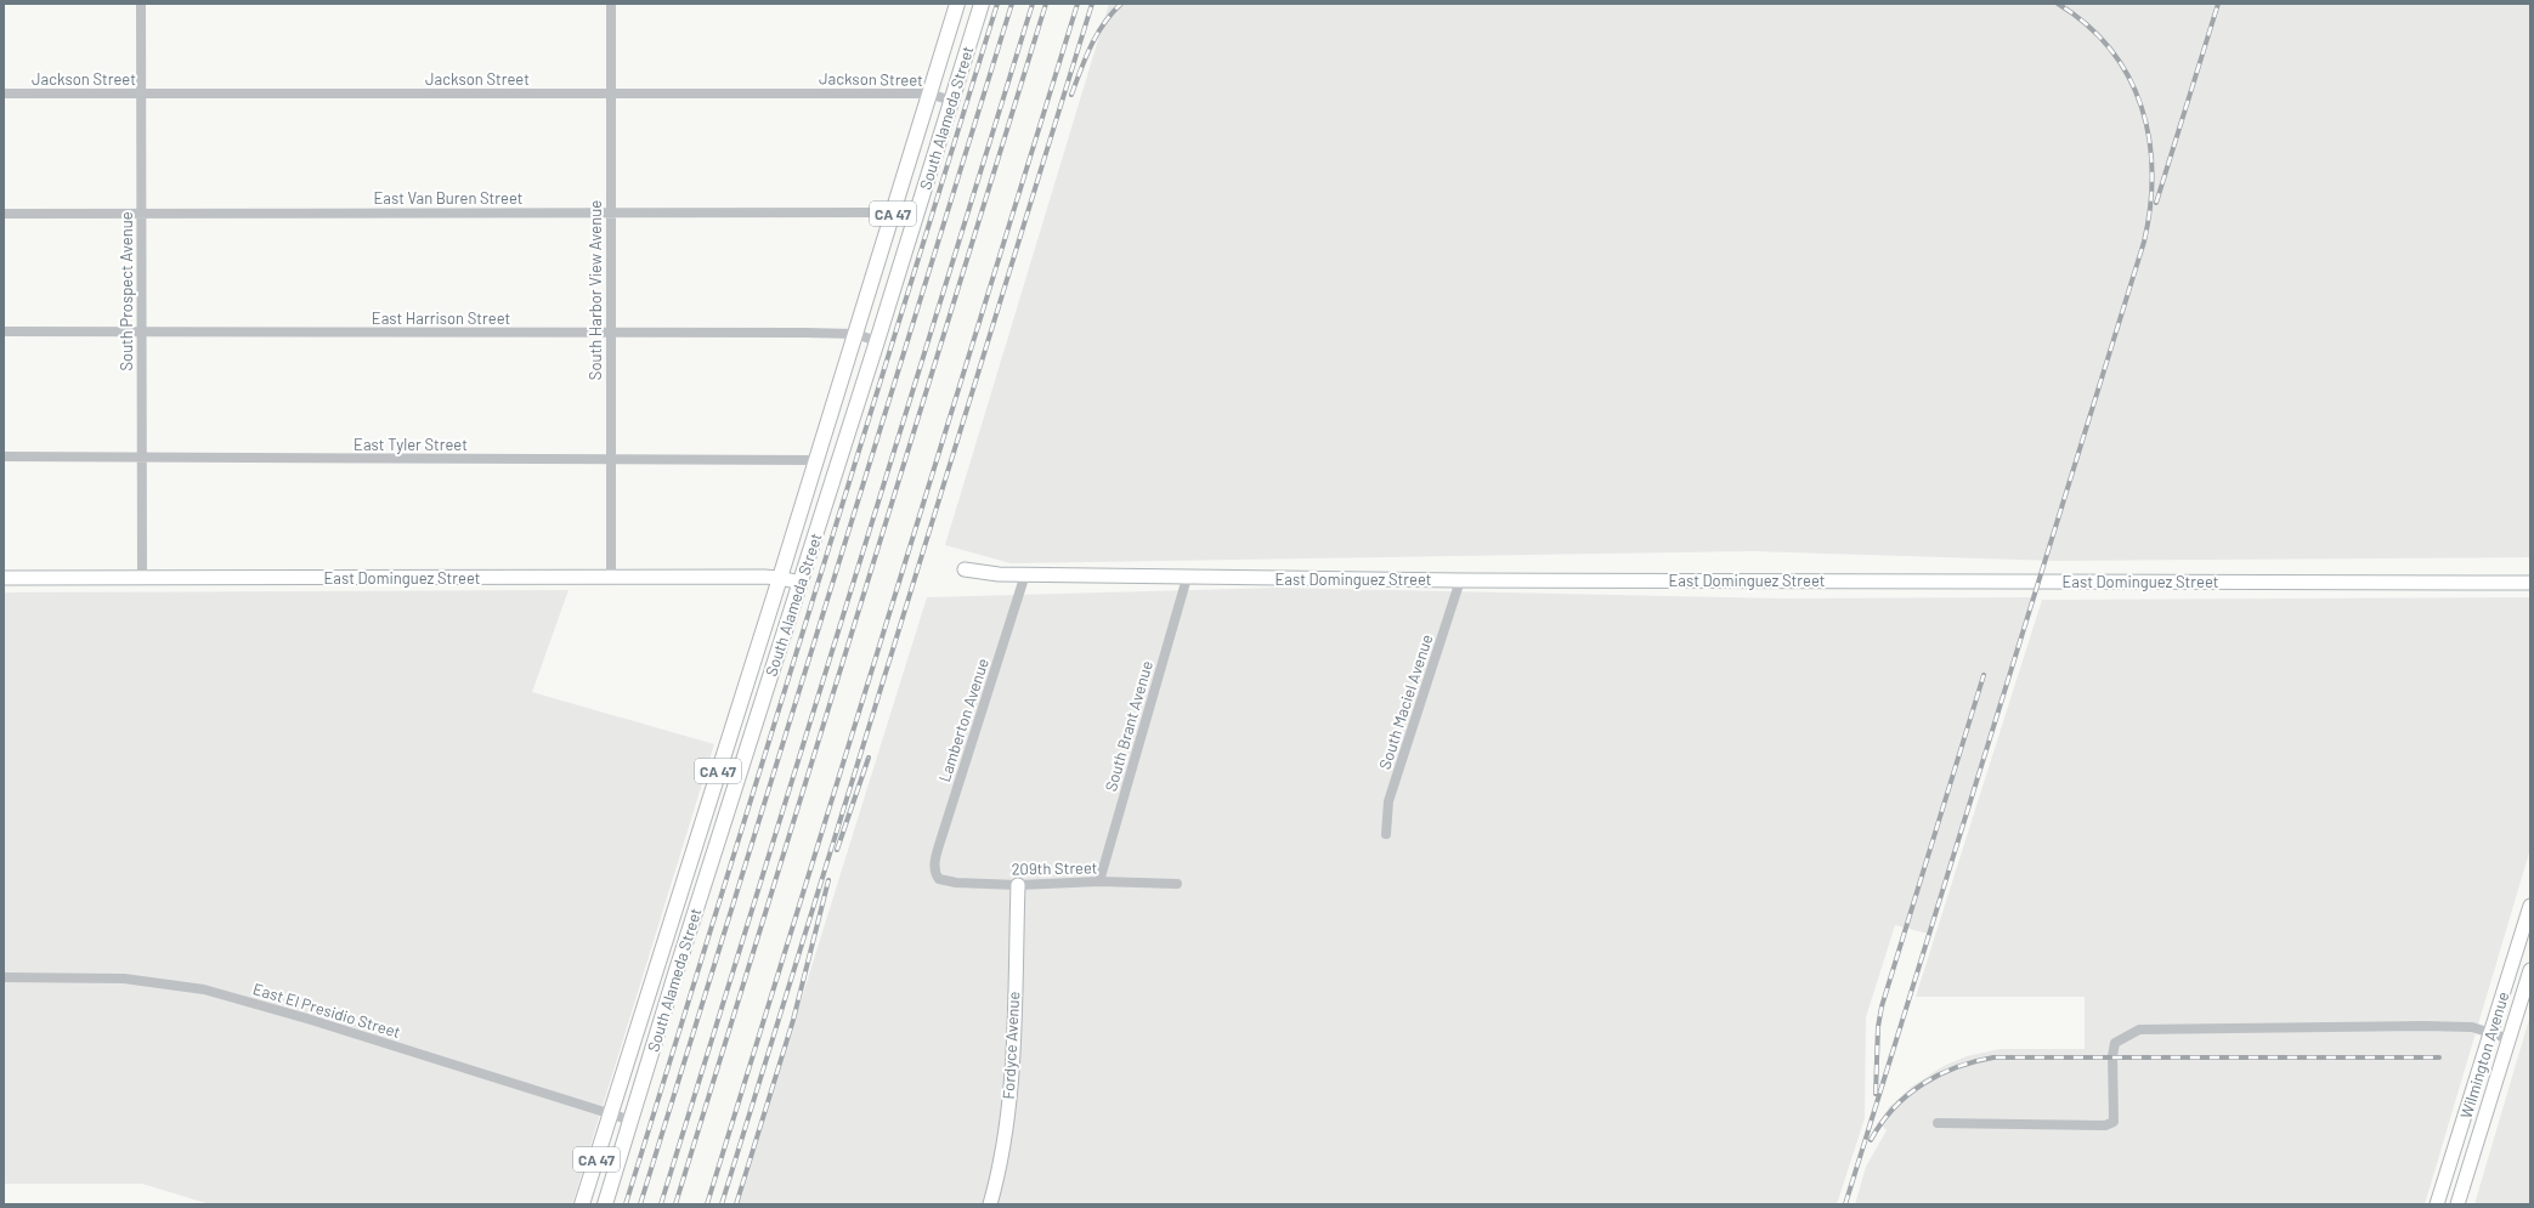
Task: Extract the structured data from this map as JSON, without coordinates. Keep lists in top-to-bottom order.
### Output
{
  "streets": {
    "main road": ["South Alameda Street", "CA 47"],
    "street": [
      "Jackson Street",
      "East Van Buren Street",
      "South Harbor View Avenue",
      "South Prospect Avenue",
      "East Harrison Street",
      "East Tyler Street",
      "East Dominguez Street",
      "South Maciel Avenue",
      "Lamberton Avenue",
      "South Brant Avenue",
      "209th Street",
      "East El Presidio Street",
      "Fordyce Avenue",
      "Wilmington Avenue"
    ]
  },
  "crossings": [
    ["Jackson Street", "South Alameda Street"],
    ["Jackson Street", "South Harbor View Avenue"],
    ["Jackson Street", "South Prospect Avenue"],
    ["South Alameda Street", "East Van Buren Street"],
    ["South Alameda Street", "East Harrison Street"],
    ["South Alameda Street", "East Tyler Street"],
    ["South Alameda Street", "East Dominguez Street"],
    ["South Alameda Street", "East El Presidio Street"],
    ["East Van Buren Street", "South Harbor View Avenue"],
    ["East Van Buren Street", "South Prospect Avenue"],
    ["South Harbor View Avenue", "East Harrison Street"],
    ["South Harbor View Avenue", "East Tyler Street"],
    ["South Harbor View Avenue", "East Dominguez Street"],
    ["South Prospect Avenue", "East Harrison Street"],
    ["South Prospect Avenue", "East Tyler Street"],
    ["South Prospect Avenue", "East Dominguez Street"],
    ["East Dominguez Street", "South Maciel Avenue"],
    ["East Dominguez Street", "Lamberton Avenue"],
    ["East Dominguez Street", "South Brant Avenue"],
    ["Lamberton Avenue", "209th Street"],
    ["South Brant Avenue", "209th Street"],
    ["209th Street", "Fordyce Avenue"]
  ]
}
